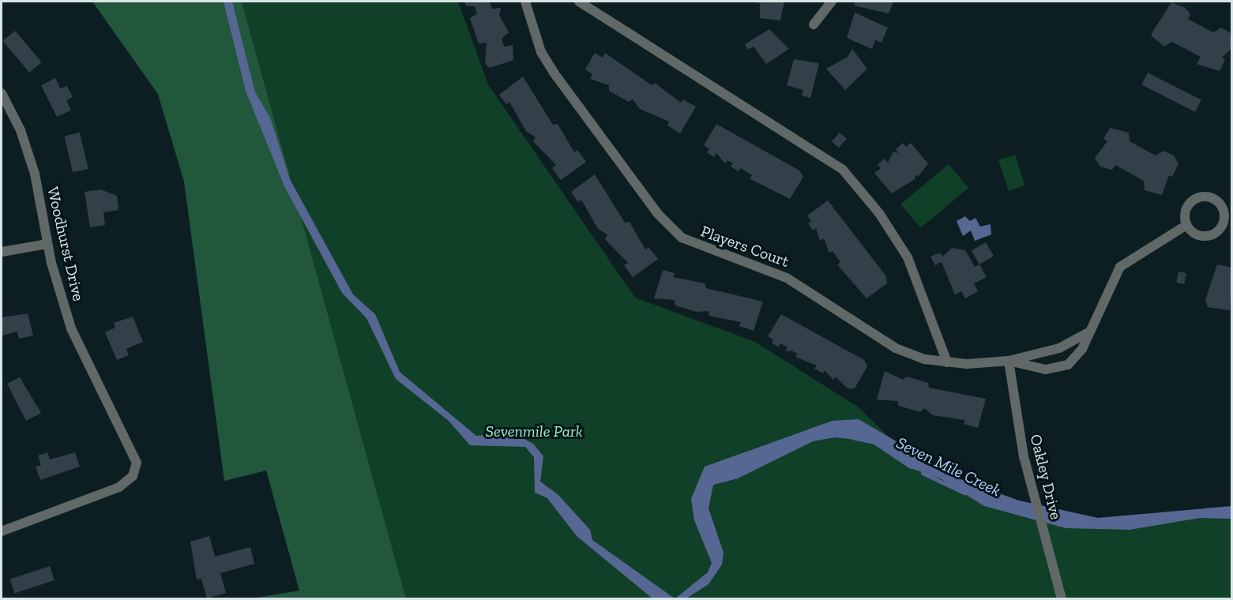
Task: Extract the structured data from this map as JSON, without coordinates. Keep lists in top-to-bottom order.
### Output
{
  "streets": {
    "street": ["Woodhurst Drive", "Players Court", "Oakley Drive"]
  },
  "crossings": [
    ["Players Court", "Oakley Drive"]
  ],
  "water": ["Seven Mile Creek"],
  "parks": ["Sevenmile Park"]
}
